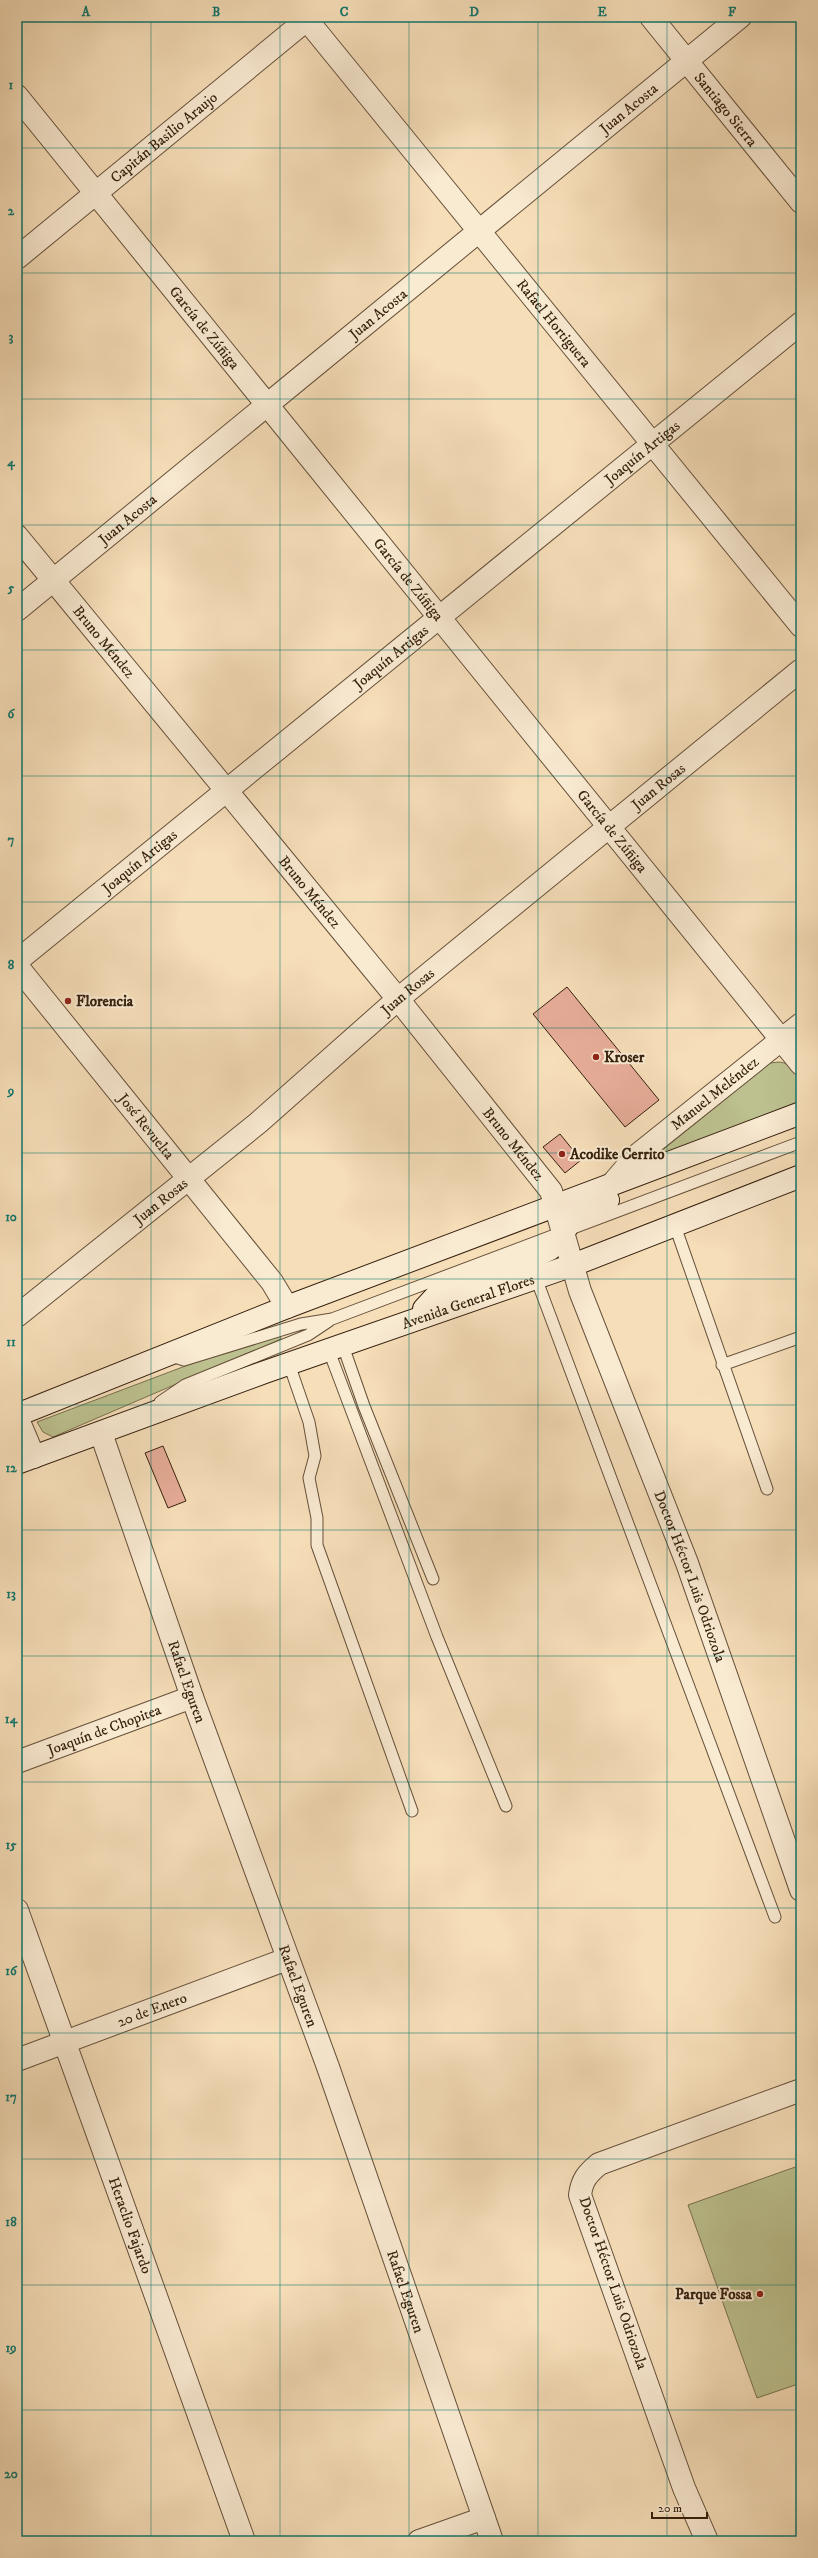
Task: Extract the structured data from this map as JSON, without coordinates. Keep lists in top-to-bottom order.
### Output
{
  "streets": {
    "street": [
      "Juan Acosta",
      "Santiago Sierra",
      "Capitán Basilio Araujo",
      "Rafael Hortiguera",
      "García de Zúñiga",
      "Joaquín Artigas",
      "Bruno Méndez",
      "Juan Rosas",
      "Manuel Meléndez",
      "José Revuelta",
      "Avenida General Flores",
      "Doctor Héctor Luis Odriozola",
      "Rafael Eguren",
      "Joaquín de Chopitea",
      "20 de Enero",
      "Heraclio Fajardo"
    ]
  },
  "crossings": [
    ["Juan Acosta", "Santiago Sierra"],
    ["Juan Acosta", "Rafael Hortiguera"],
    ["Juan Acosta", "García de Zúñiga"],
    ["Juan Acosta", "Bruno Méndez"],
    ["Capitán Basilio Araujo", "Rafael Hortiguera"],
    ["Capitán Basilio Araujo", "García de Zúñiga"],
    ["Rafael Hortiguera", "Joaquín Artigas"],
    ["García de Zúñiga", "Joaquín Artigas"],
    ["García de Zúñiga", "Juan Rosas"],
    ["García de Zúñiga", "Manuel Meléndez"],
    ["Joaquín Artigas", "Bruno Méndez"],
    ["Bruno Méndez", "Juan Rosas"],
    ["Bruno Méndez", "Avenida General Flores"],
    ["Bruno Méndez", "Doctor Héctor Luis Odriozola"],
    ["Juan Rosas", "José Revuelta"],
    ["Manuel Meléndez", "Avenida General Flores"],
    ["José Revuelta", "Avenida General Flores"],
    ["Avenida General Flores", "Doctor Héctor Luis Odriozola"],
    ["Avenida General Flores", "Rafael Eguren"],
    ["Rafael Eguren", "Joaquín de Chopitea"],
    ["Rafael Eguren", "20 de Enero"],
    ["20 de Enero", "Heraclio Fajardo"]
  ],
  "places": [
    "Florencia",
    "Kroser",
    "Acodike Cerrito",
    "Parque Fossa"
  ],
  "scale_bar": "20 m",
  "grid": {
    "columns": [
      "A",
      "B",
      "C",
      "D",
      "E",
      "F"
    ],
    "rows": [
      "1",
      "2",
      "3",
      "4",
      "5",
      "6",
      "7",
      "8",
      "9",
      "10",
      "11",
      "12",
      "13",
      "14",
      "15",
      "16",
      "17",
      "18",
      "19",
      "20"
    ]
  }
}
